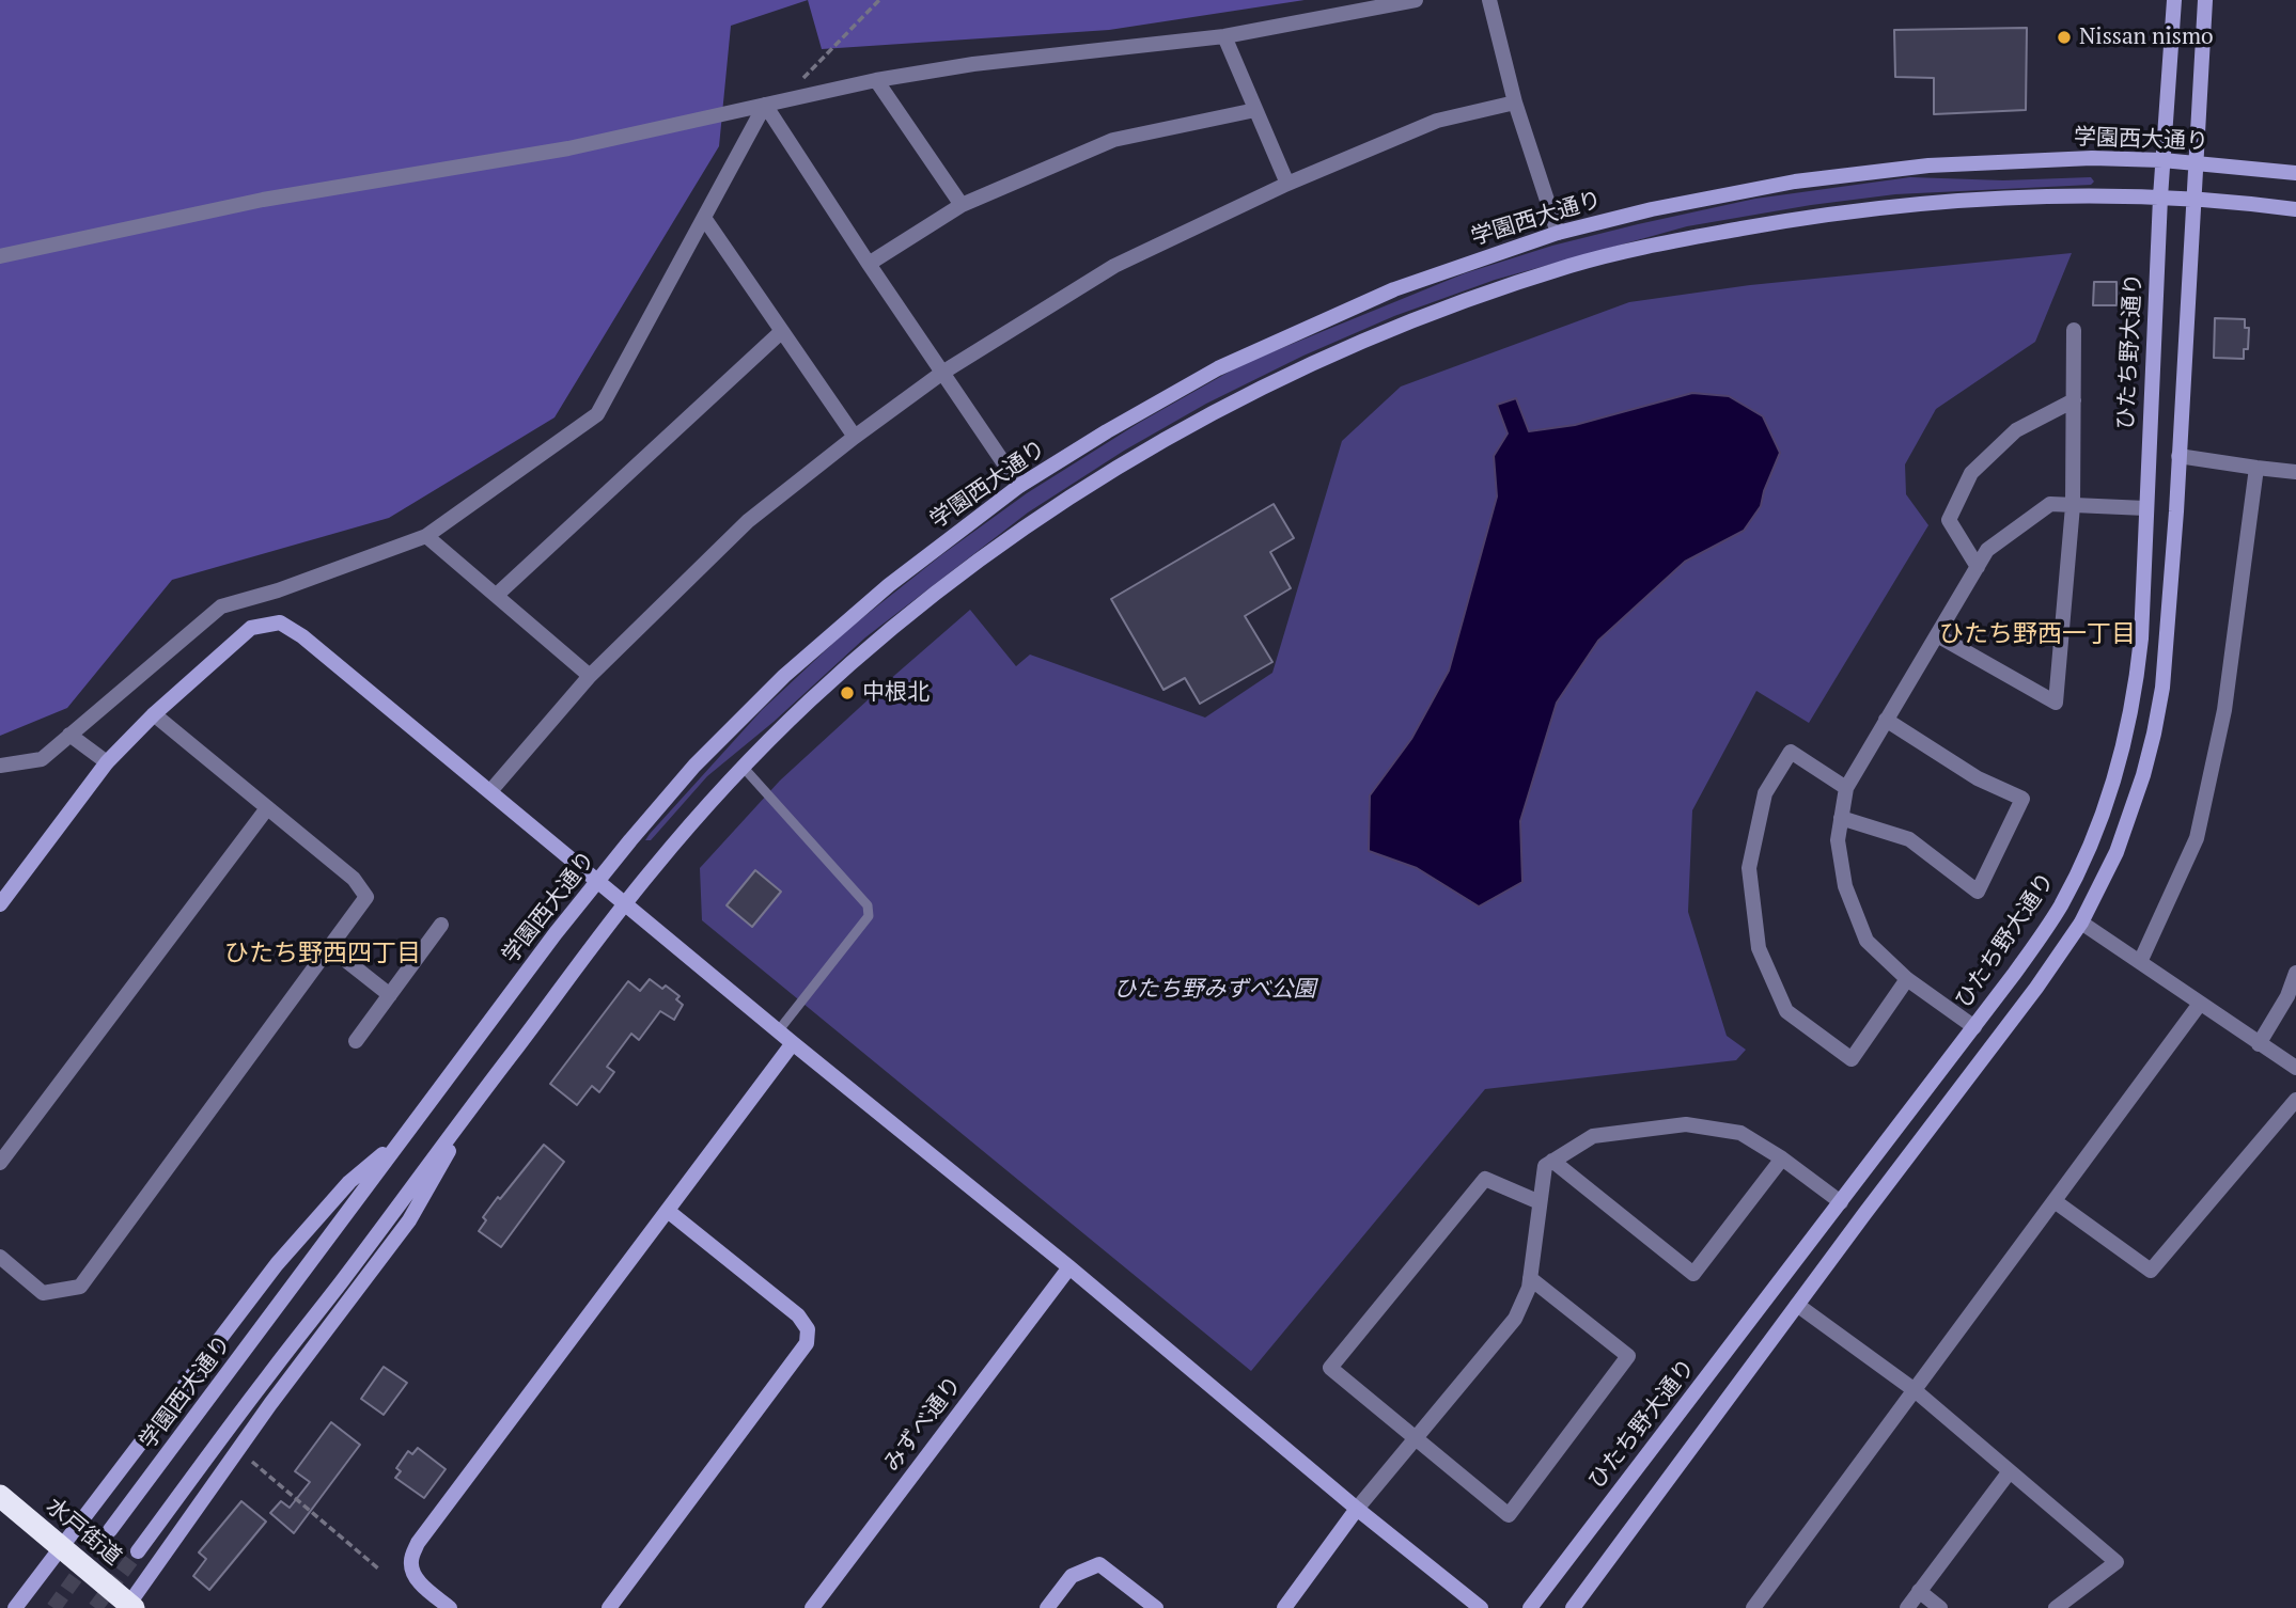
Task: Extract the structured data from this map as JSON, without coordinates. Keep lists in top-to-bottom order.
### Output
{
  "streets": {
    "highway": ["水戸街道"],
    "street": ["学園西大通り", "ひたち野大通り", "みずべ通り"]
  },
  "crossings": [
    ["学園西大通り", "ひたち野大通り"]
  ],
  "districts": ["ひたち野西一丁目", "ひたち野西四丁目"],
  "parks": ["ひたち野みずべ公園"],
  "places": ["Nissan nismo", "中根北"]
}
